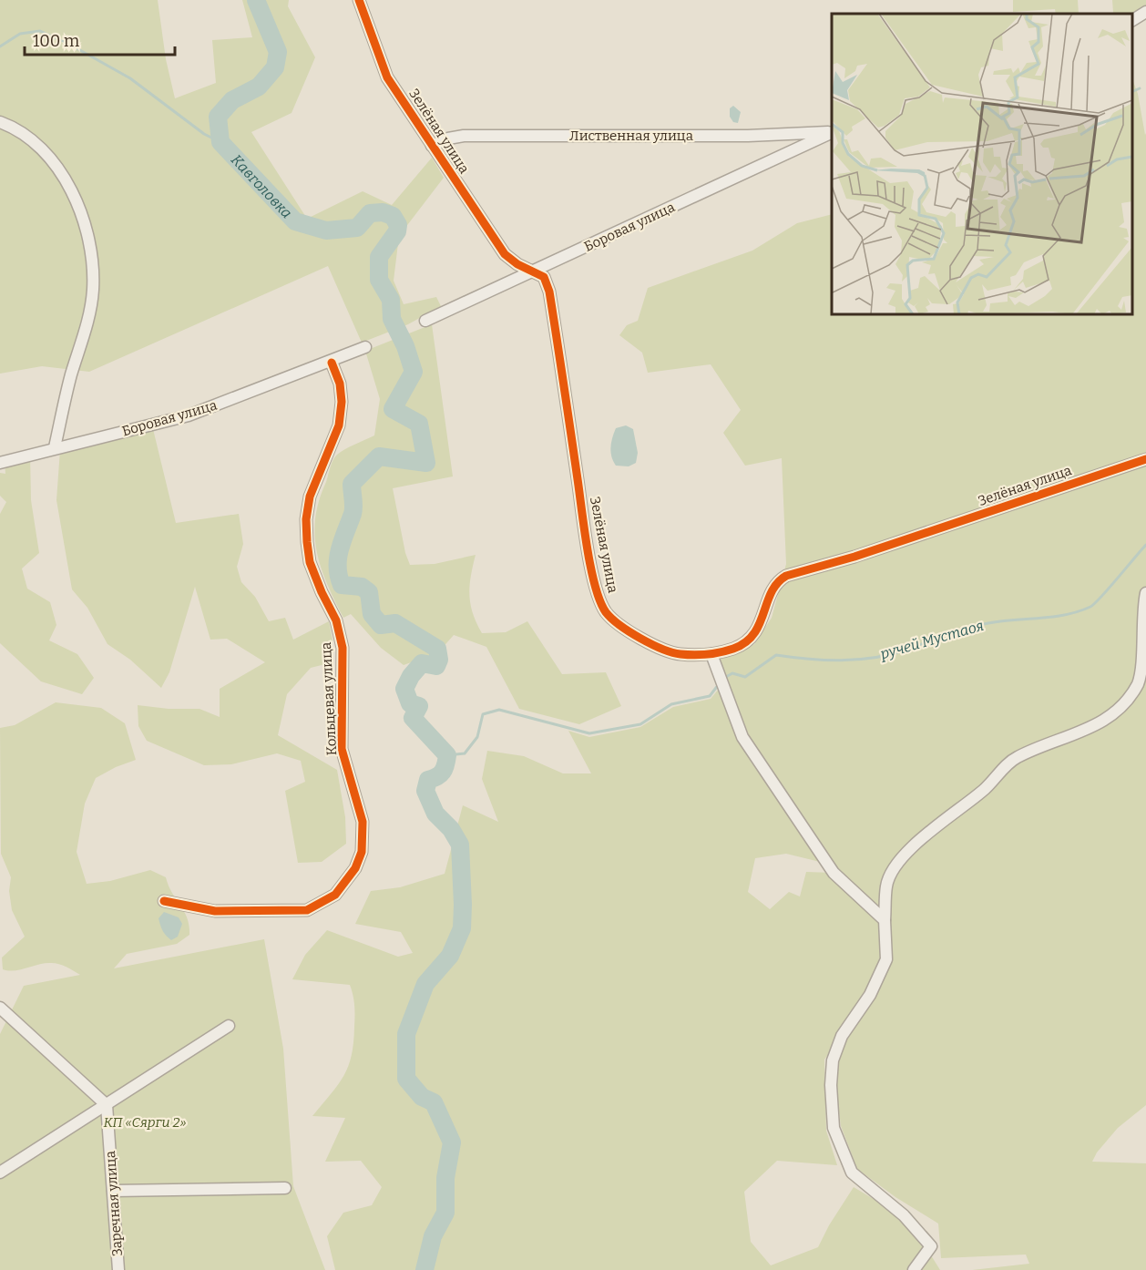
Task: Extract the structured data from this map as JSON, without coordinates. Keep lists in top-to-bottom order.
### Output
{
  "streets": {
    "street": [
      "Зелёная улица",
      "Лиственная улица",
      "Боровая улица",
      "Кольцевая улица",
      "Заречная улица"
    ]
  },
  "crossings": [
    ["Зелёная улица", "Лиственная улица"],
    ["Зелёная улица", "Боровая улица"],
    ["Боровая улица", "Кольцевая улица"]
  ],
  "water": ["Кавголовка", "ручей Мустаоя"],
  "parks": ["КП «Сярги 2»"],
  "scale_bar": "100 m"
}
